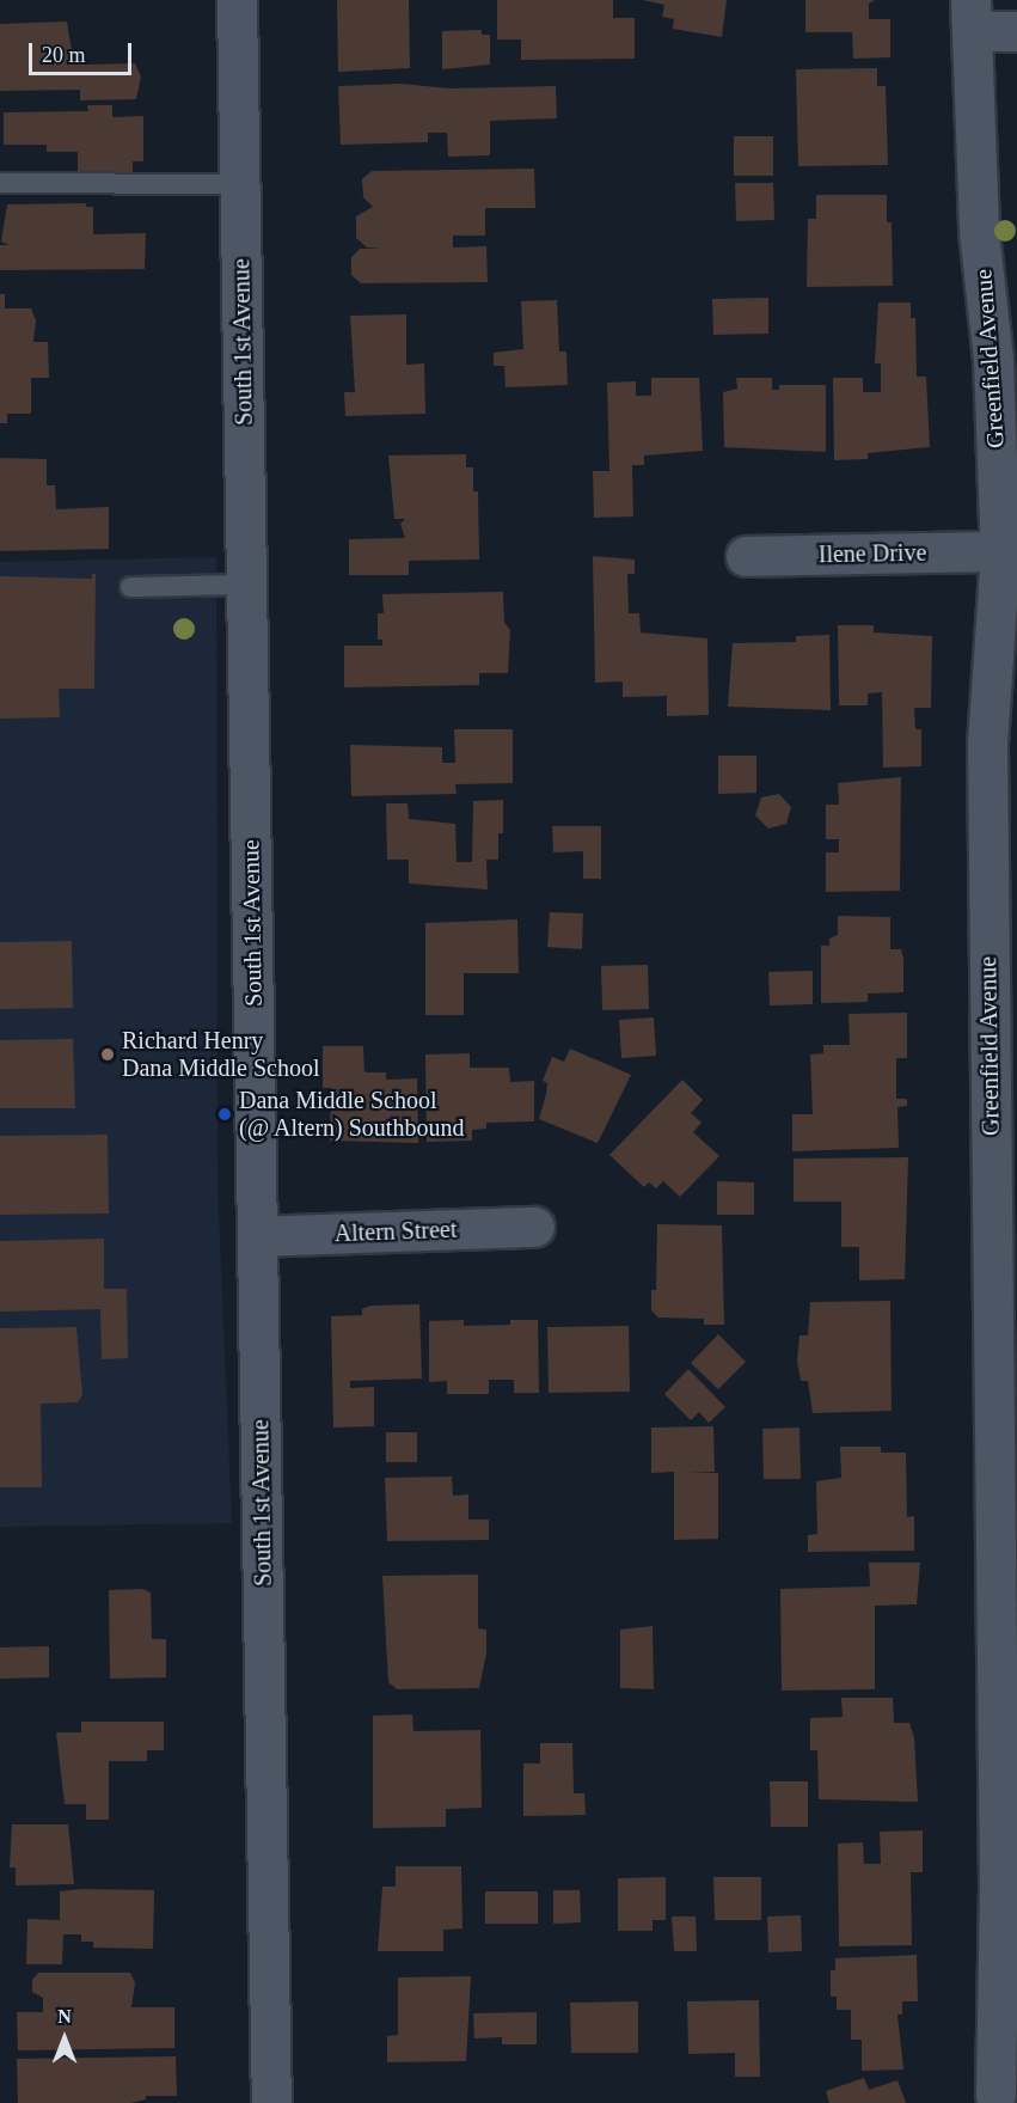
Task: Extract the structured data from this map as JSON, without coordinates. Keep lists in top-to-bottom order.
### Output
{
  "streets": {
    "street": [
      "South 1st Avenue",
      "Greenfield Avenue",
      "Ilene Drive",
      "Altern Street"
    ]
  },
  "crossings": [
    ["South 1st Avenue", "Altern Street"],
    ["Greenfield Avenue", "Ilene Drive"]
  ],
  "places": ["Richard Henry Dana Middle School", "Dana Middle School (@ Altern) Southbound"],
  "scale_bar": "20 m",
  "north": "top"
}
